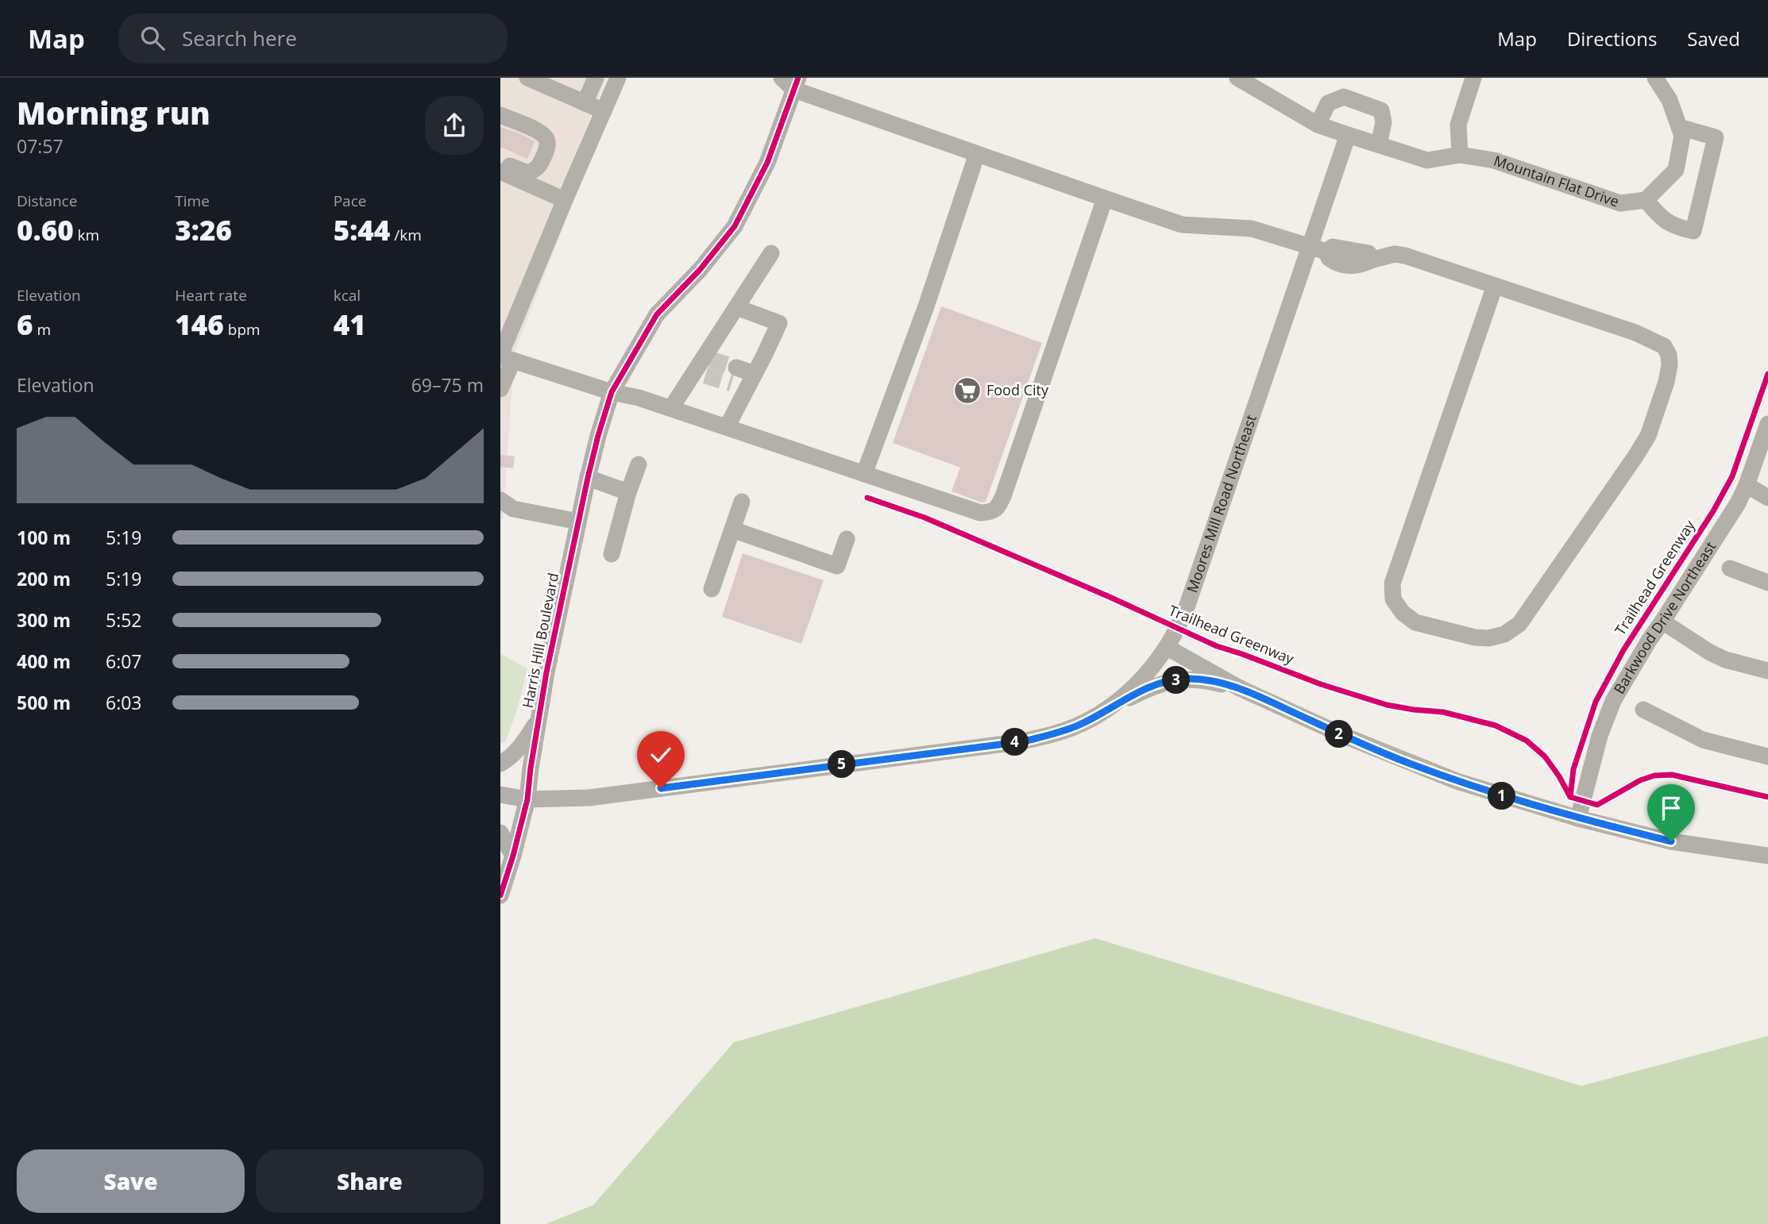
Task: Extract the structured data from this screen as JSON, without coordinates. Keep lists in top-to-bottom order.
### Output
{
  "streets": {
    "street": [
      "Mountain Flat Drive",
      "Moores Mill Road Northeast",
      "Barkwood Drive Northeast",
      "Harris Hill Boulevard"
    ],
    "cycle path": ["Trailhead Greenway"]
  },
  "crossings": [
    ["Mountain Flat Drive", "Moores Mill Road Northeast"],
    ["Moores Mill Road Northeast", "Harris Hill Boulevard"]
  ],
  "places": {
    "supermarket": ["Food City"]
  },
  "page": {
    "header": "Map",
    "search": "Search here",
    "nav": ["Map", "Directions", "Saved"],
    "heading": ["Morning run", "07:57"],
    "stats": [
      ["Distance", "0.60 km"],
      ["Time", "3:26"],
      ["Pace", "5:44 /km"],
      ["Elevation", "6 m"],
      ["Heart rate", "146 bpm"],
      ["kcal", "41"]
    ],
    "chart": ["Elevation", "69–75 m"],
    "list": [
      {
        "name": "100 m",
        "note": "5:19"
      },
      {
        "name": "200 m",
        "note": "5:19"
      },
      {
        "name": "300 m",
        "note": "5:52"
      },
      {
        "name": "400 m",
        "note": "6:07"
      },
      {
        "name": "500 m",
        "note": "6:03"
      }
    ],
    "pins": [
      "3",
      "2",
      "4",
      "5",
      "1"
    ],
    "buttons": ["Save", "Share"]
  }
}
